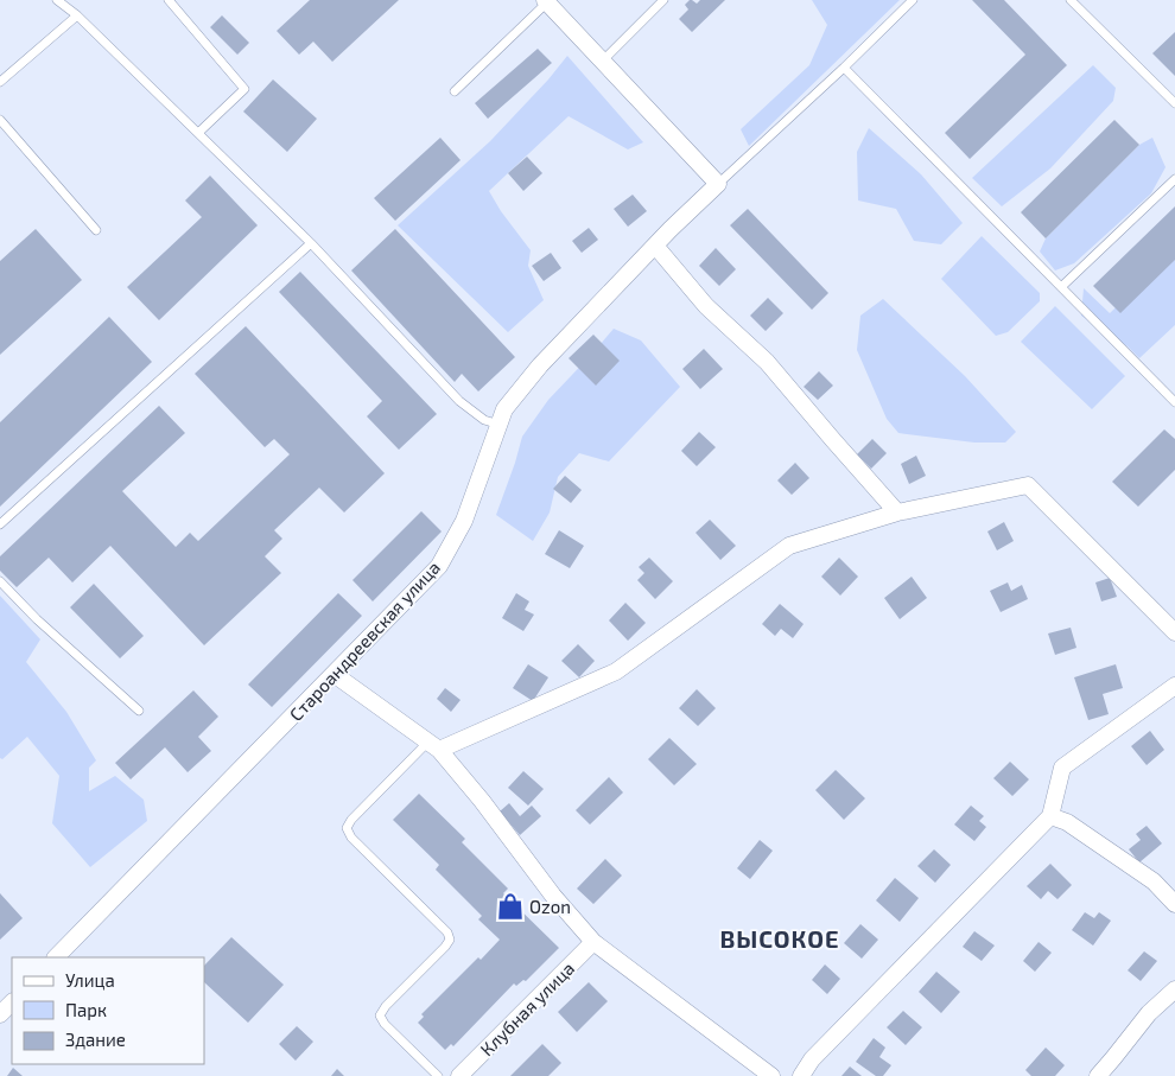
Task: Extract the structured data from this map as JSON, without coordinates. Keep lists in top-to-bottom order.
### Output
{
  "streets": {
    "street": ["Староандреевская улица", "Клубная улица"]
  },
  "districts": ["ВЫСОКОЕ"],
  "places": {
    "shop": ["Ozon"]
  },
  "legend": ["Улица", "Парк", "Здание"]
}
